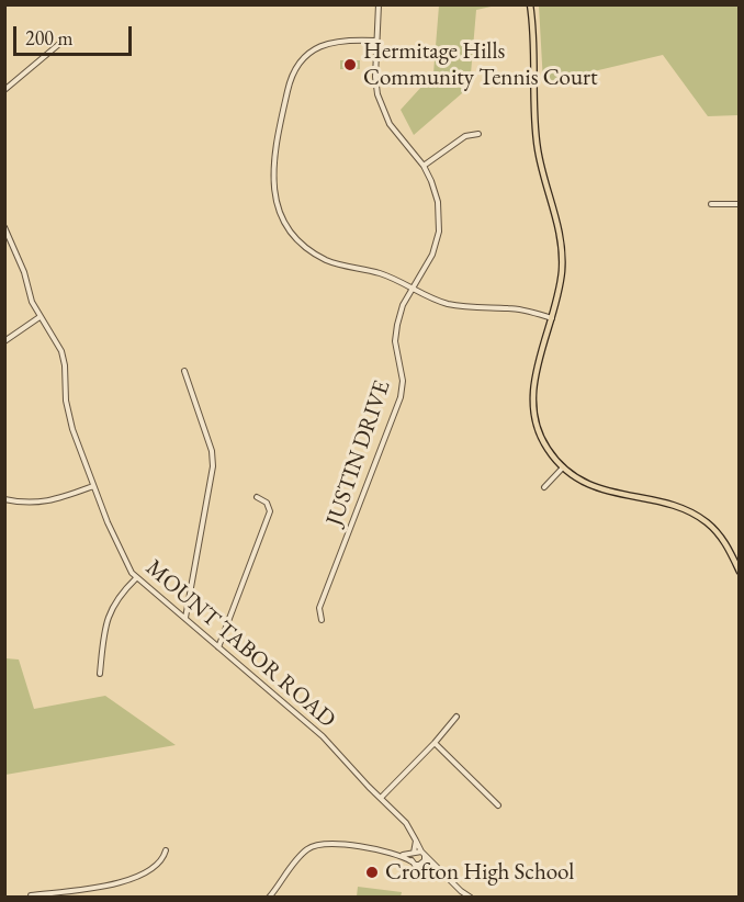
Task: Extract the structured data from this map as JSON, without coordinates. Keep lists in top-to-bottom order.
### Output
{
  "streets": {
    "street": ["JUSTIN DRIVE", "MOUNT TABOR ROAD"]
  },
  "places": ["Hermitage Hills Community Tennis Court", "Crofton High School"],
  "scale_bar": "200 m"
}
